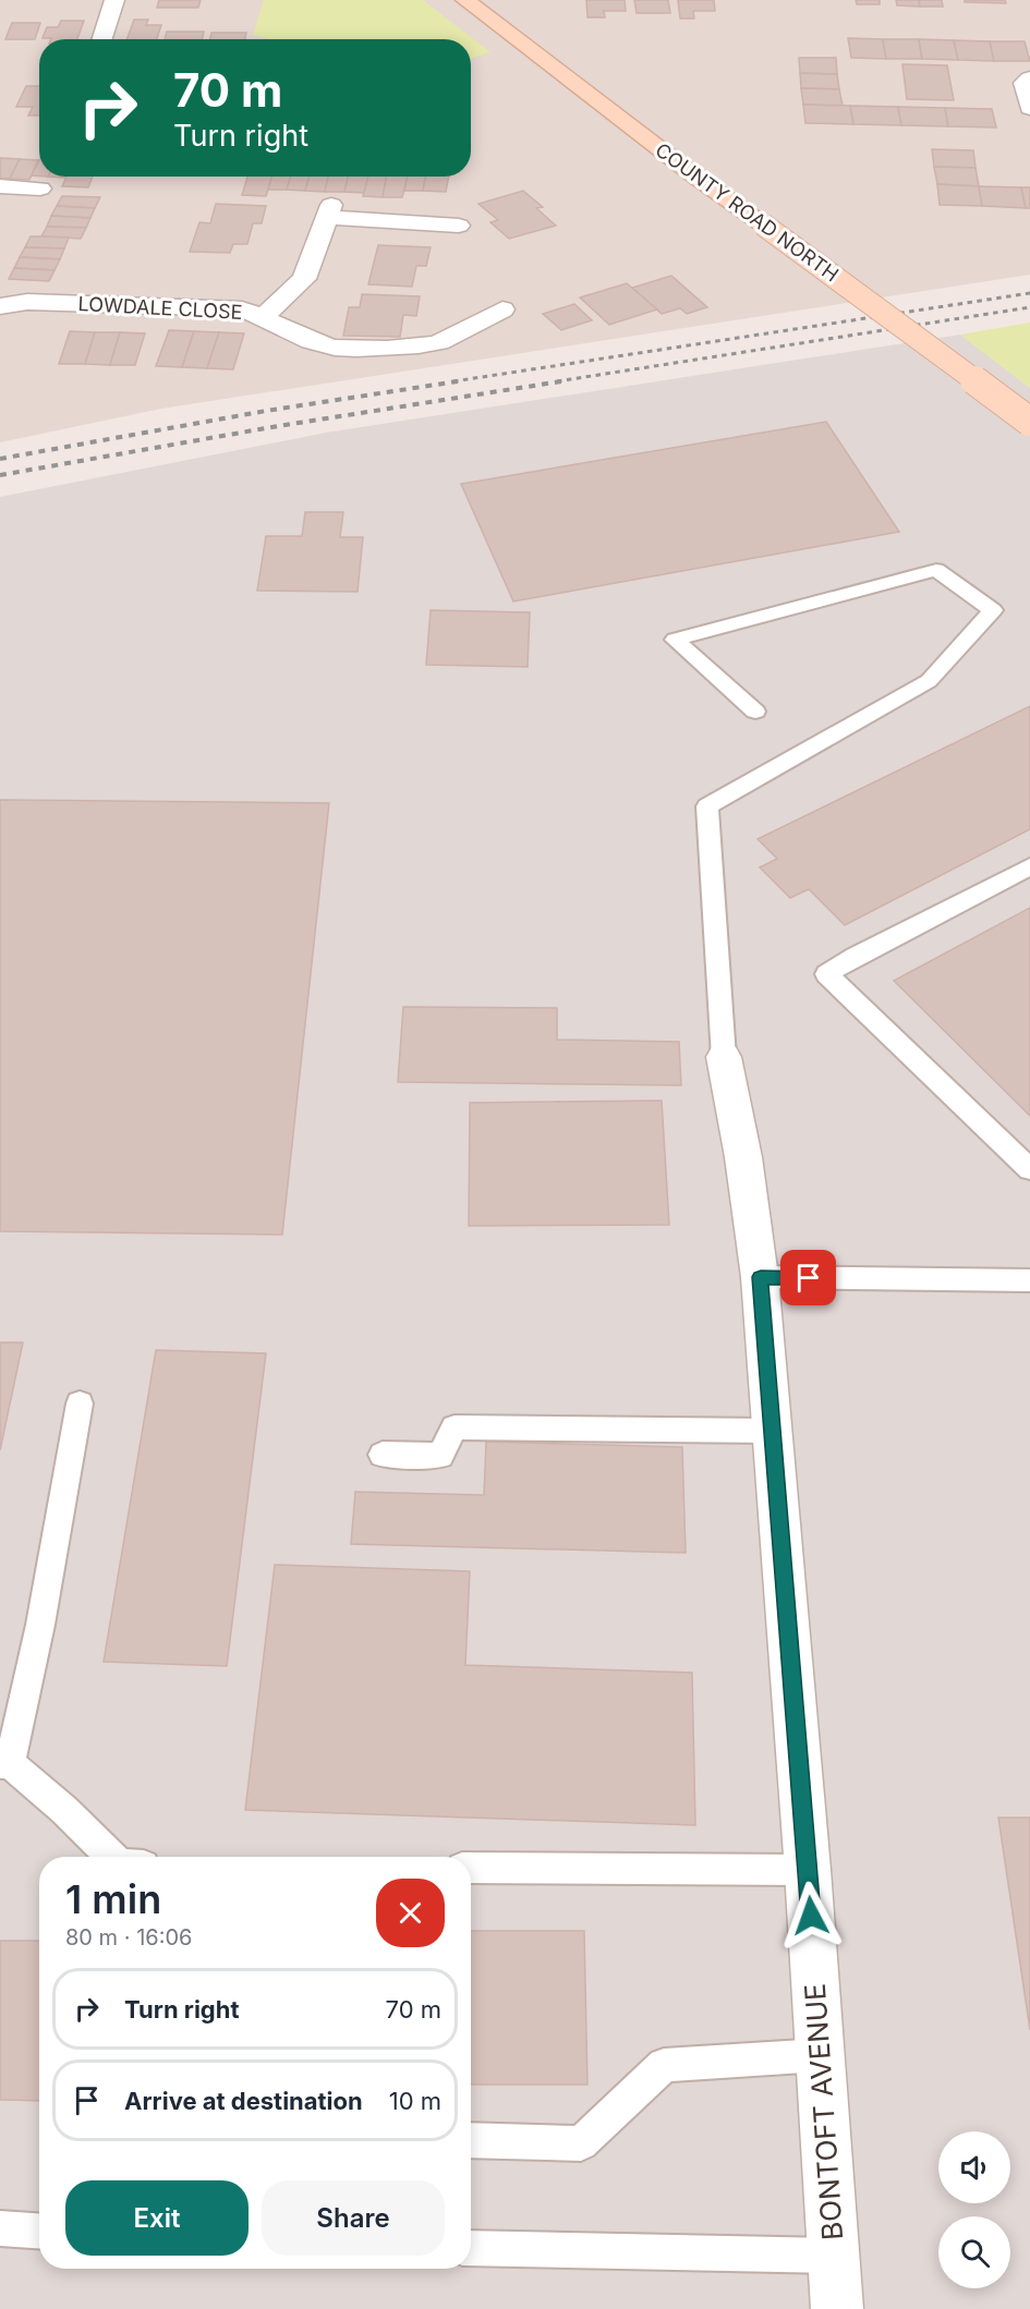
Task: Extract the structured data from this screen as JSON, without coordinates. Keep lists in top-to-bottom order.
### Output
{
  "streets": {
    "street": ["COUNTY ROAD NORTH", "LOWDALE CLOSE", "BONTOFT AVENUE"]
  },
  "page": {
    "turn": ["70 m", "Turn right"],
    "heading": ["1 min", "80 m · 16:06"],
    "list": [
      {
        "name": "Turn right",
        "value": "70 m"
      },
      {
        "name": "Arrive at destination",
        "value": "10 m"
      }
    ],
    "buttons": ["Exit", "Share"]
  }
}
